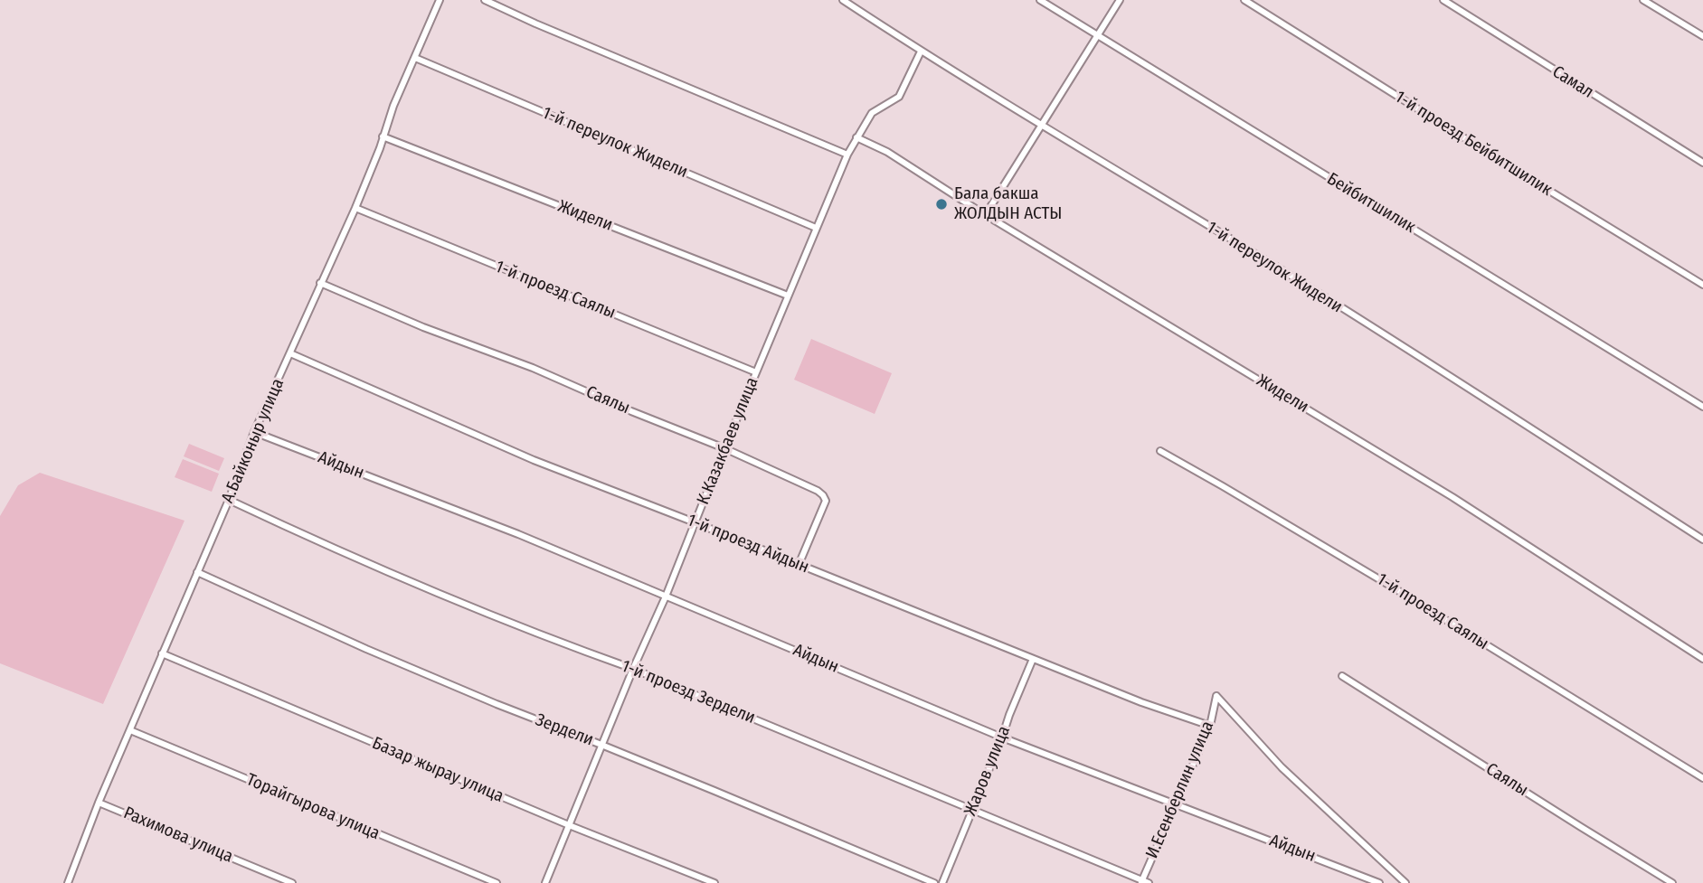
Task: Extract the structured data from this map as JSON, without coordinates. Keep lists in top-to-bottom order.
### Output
{
  "streets": {
    "street": [
      "Самал",
      "1-й переулок Жидели",
      "1-й проезд Бейбитшилик",
      "Бейбитшилик",
      "Жидели",
      "1-й проезд Саялы",
      "Саялы",
      "А.Байконыр улица",
      "К.Казакбаев улица",
      "Айдын",
      "1-й проезд Айдын",
      "1-й проезд Зердели",
      "Зердели",
      "Базар жырау улица",
      "Жаров улица",
      "И.Есенберлин улица",
      "Торайгырова улица",
      "Рахимова улица"
    ]
  },
  "crossings": [
    ["1-й переулок Жидели", "А.Байконыр улица"],
    ["1-й переулок Жидели", "К.Казакбаев улица"],
    ["Жидели", "А.Байконыр улица"],
    ["Жидели", "К.Казакбаев улица"],
    ["1-й проезд Саялы", "А.Байконыр улица"],
    ["1-й проезд Саялы", "К.Казакбаев улица"],
    ["Саялы", "А.Байконыр улица"],
    ["Саялы", "К.Казакбаев улица"],
    ["Саялы", "1-й проезд Айдын"],
    ["А.Байконыр улица", "Айдын"],
    ["А.Байконыр улица", "1-й проезд Айдын"],
    ["А.Байконыр улица", "1-й проезд Зердели"],
    ["А.Байконыр улица", "Зердели"],
    ["А.Байконыр улица", "Базар жырау улица"],
    ["А.Байконыр улица", "Торайгырова улица"],
    ["А.Байконыр улица", "Рахимова улица"],
    ["К.Казакбаев улица", "Айдын"],
    ["К.Казакбаев улица", "1-й проезд Айдын"],
    ["К.Казакбаев улица", "1-й проезд Зердели"],
    ["К.Казакбаев улица", "Зердели"],
    ["К.Казакбаев улица", "Базар жырау улица"],
    ["Айдын", "Жаров улица"],
    ["Айдын", "И.Есенберлин улица"],
    ["1-й проезд Айдын", "Жаров улица"],
    ["1-й проезд Айдын", "И.Есенберлин улица"],
    ["1-й проезд Зердели", "Жаров улица"],
    ["1-й проезд Зердели", "И.Есенберлин улица"]
  ],
  "places": ["Бала бакша ЖОЛДЫН АСТЫ"]
}
